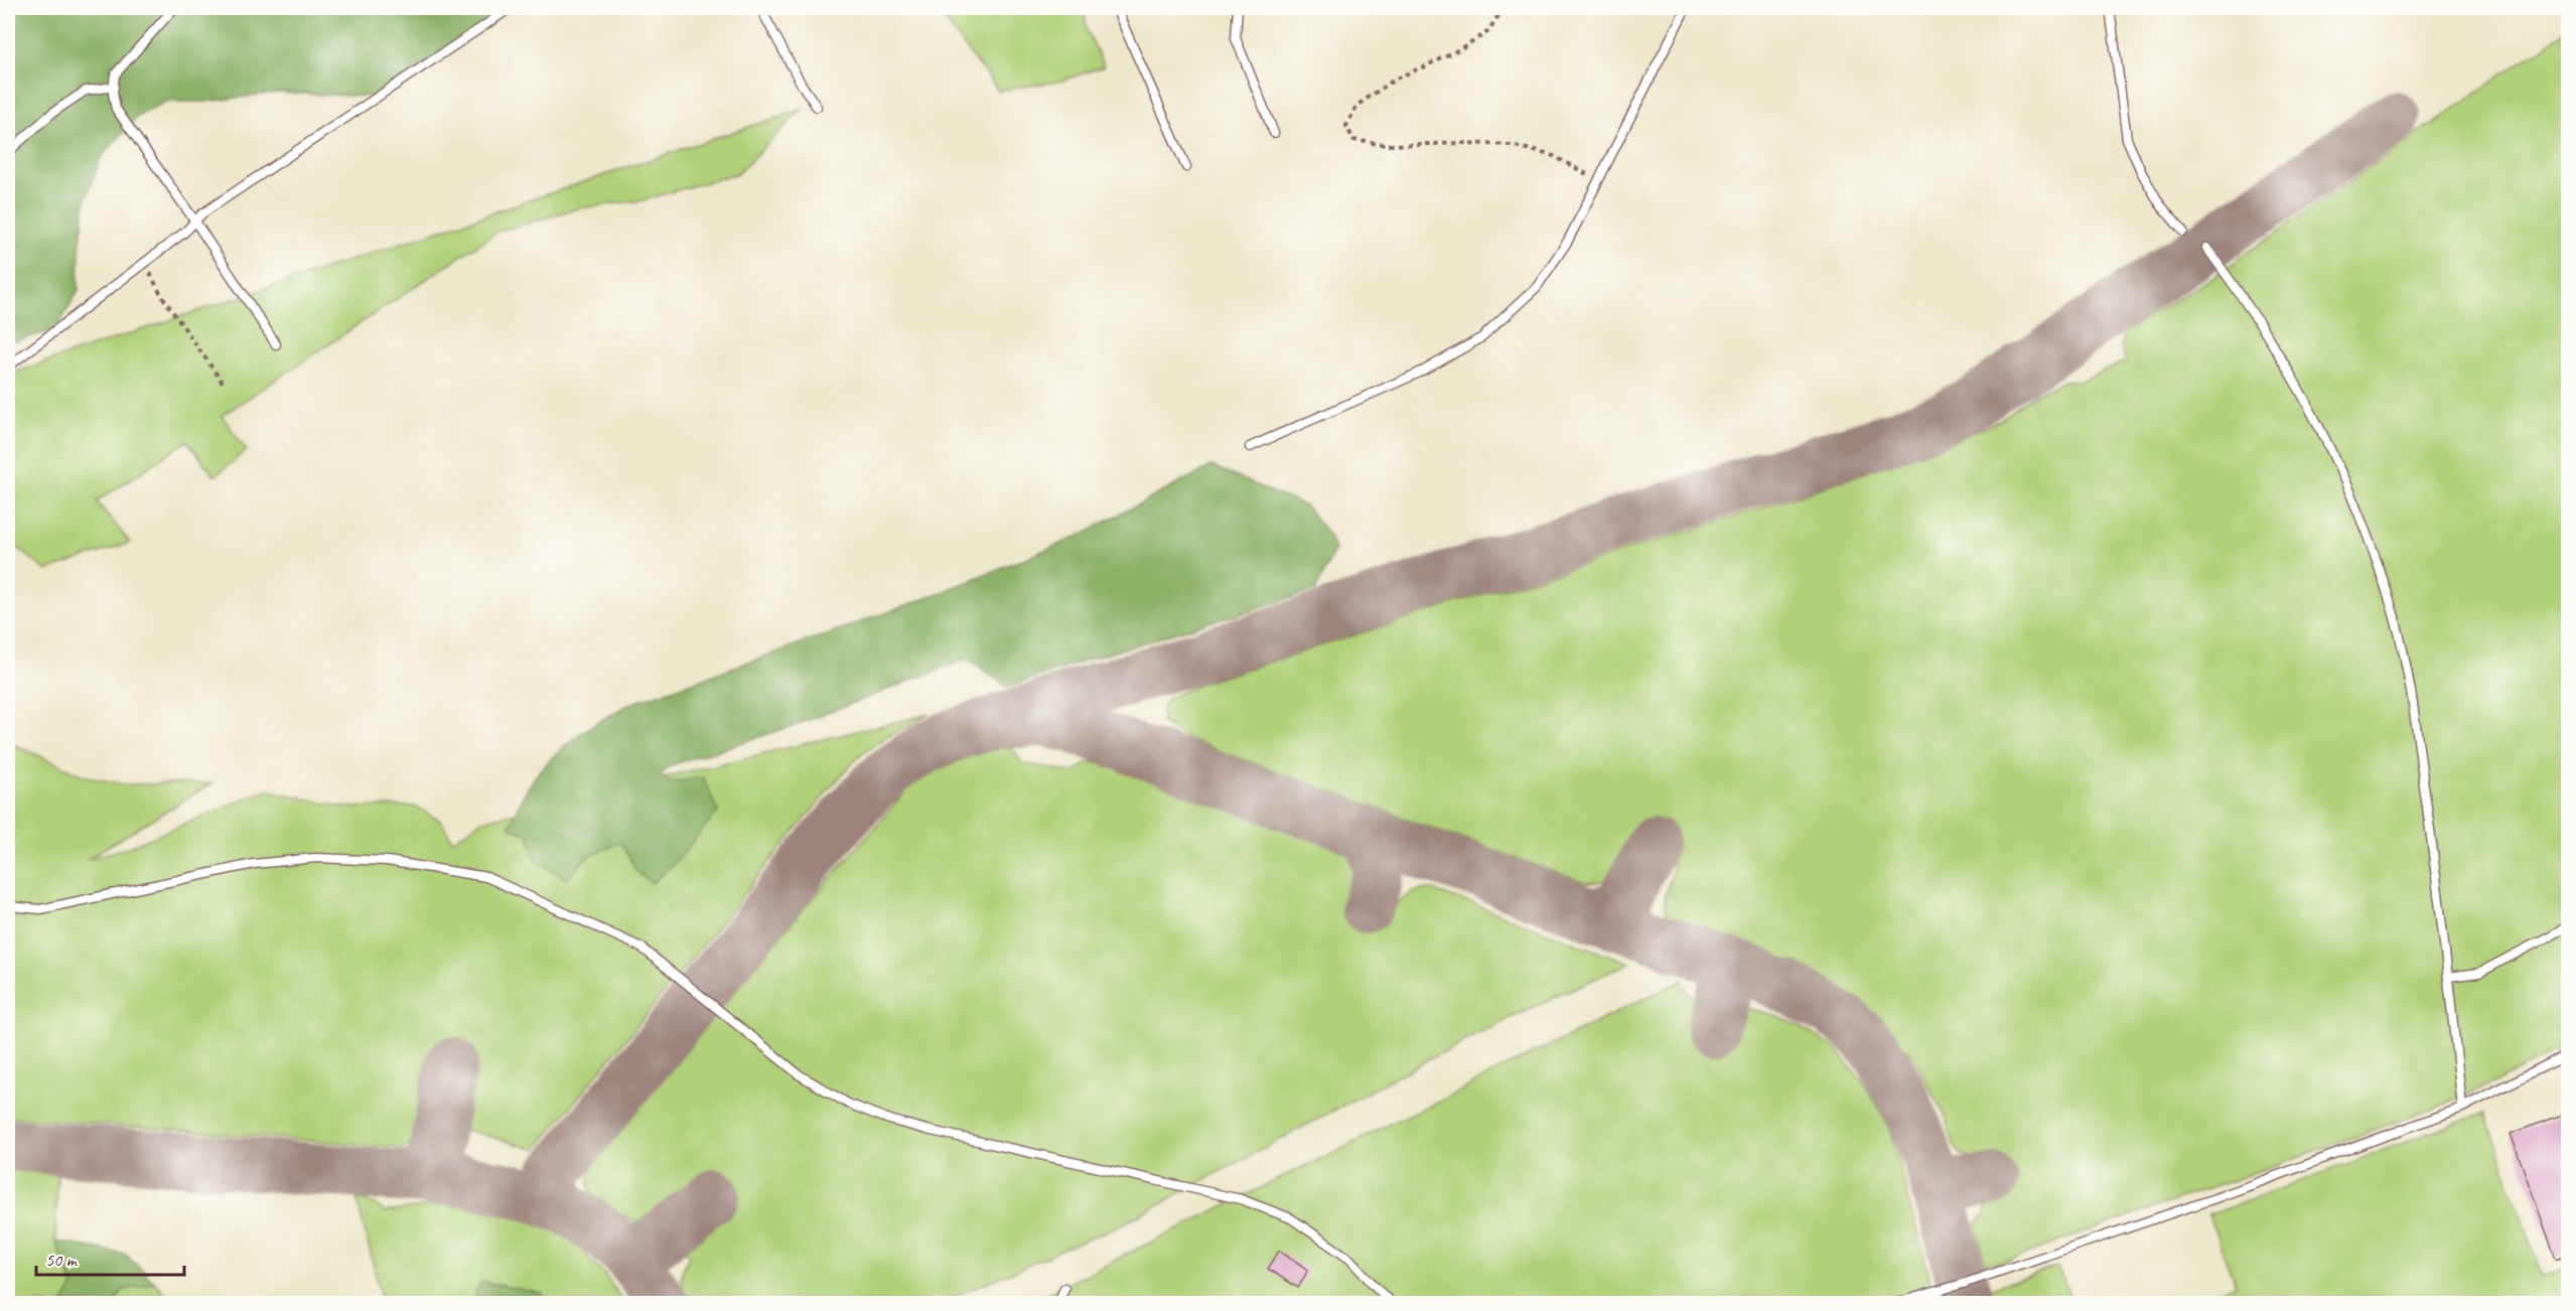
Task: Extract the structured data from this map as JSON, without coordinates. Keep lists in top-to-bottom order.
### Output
{
  "scale_bar": "50 m"
}
